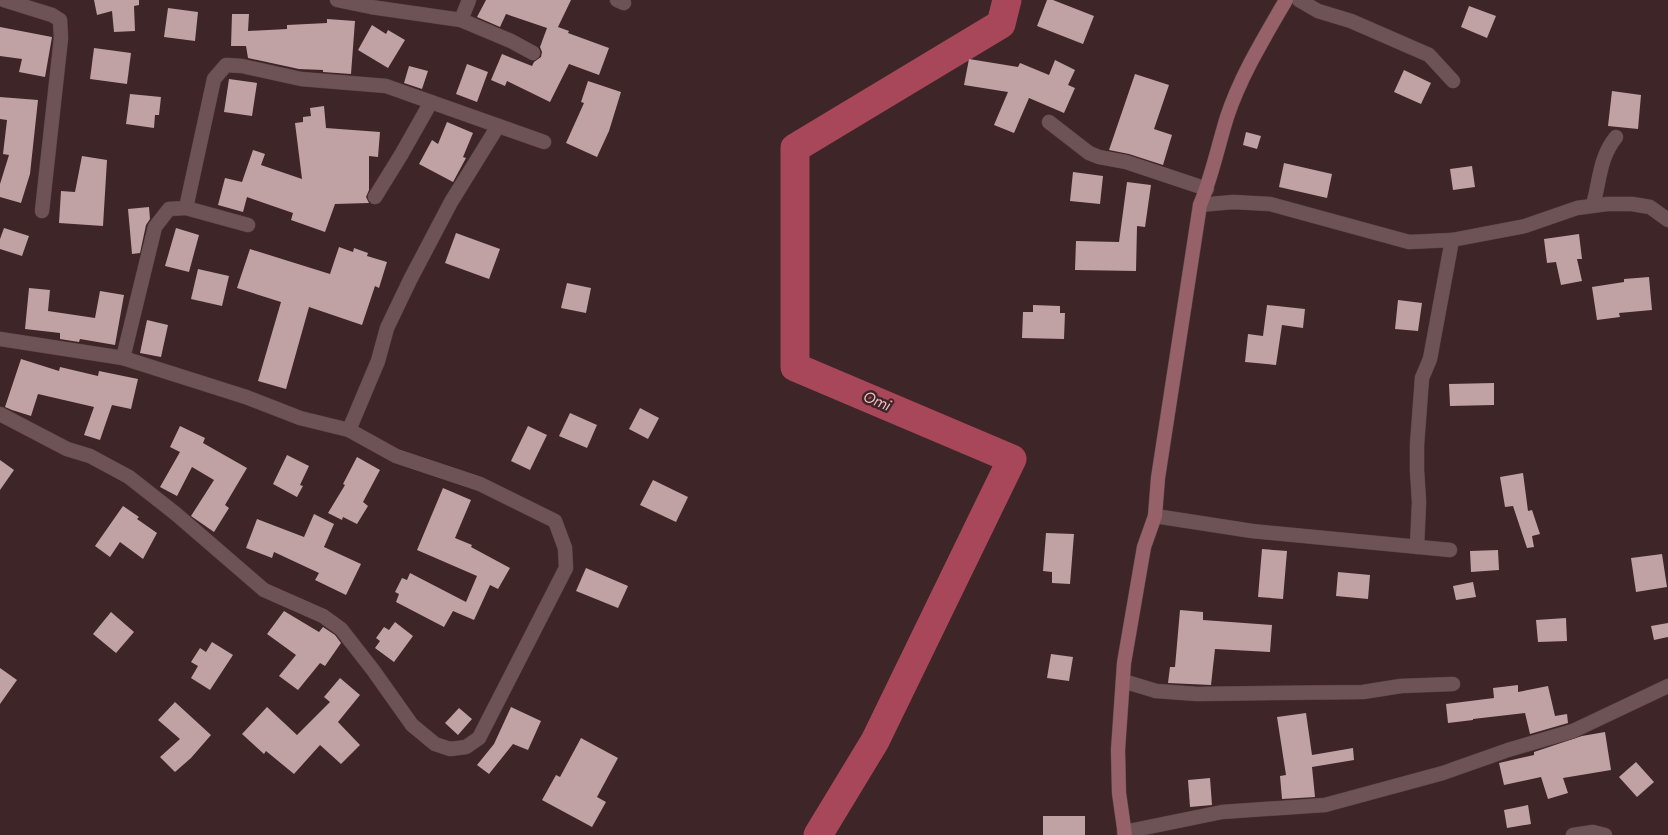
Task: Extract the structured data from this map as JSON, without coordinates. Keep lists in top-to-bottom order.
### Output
{
  "water": ["Omi"]
}
